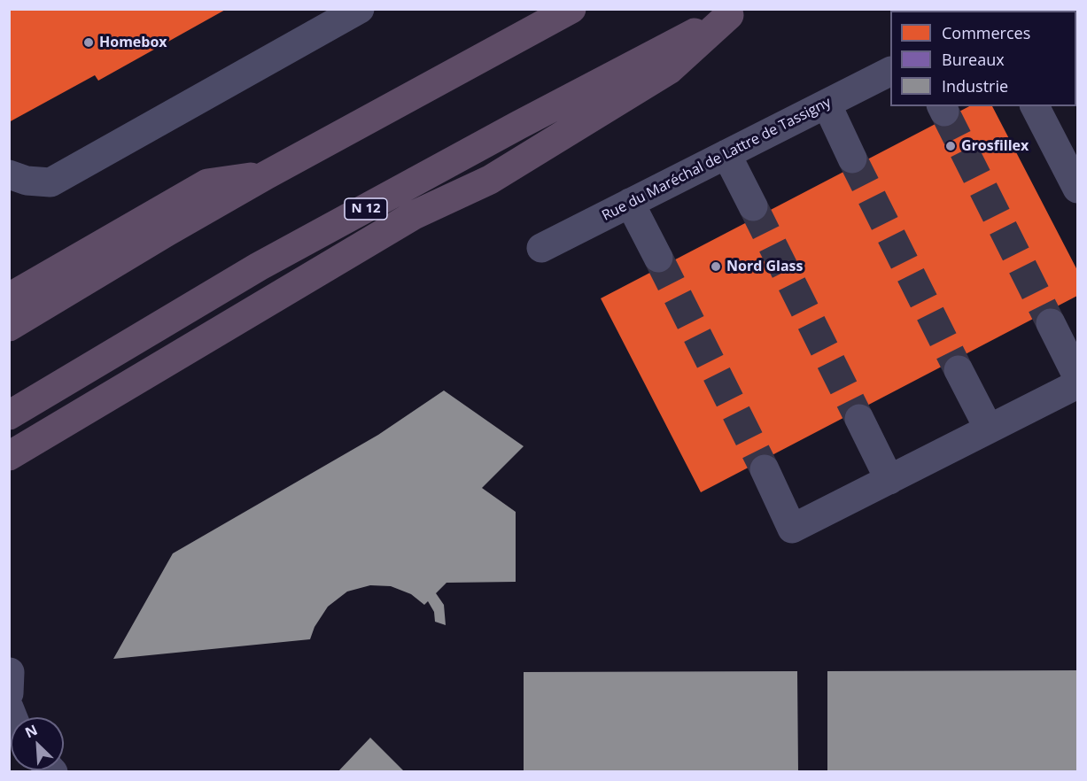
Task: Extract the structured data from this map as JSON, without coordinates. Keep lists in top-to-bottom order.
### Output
{
  "streets": {
    "highway": ["N 12"],
    "street": ["Rue du Maréchal de Lattre de Tassigny"]
  },
  "places": ["Homebox", "Grosfillex", "Nord Glass"],
  "legend": ["Commerces", "Bureaux", "Industrie"],
  "north": "top left"
}
